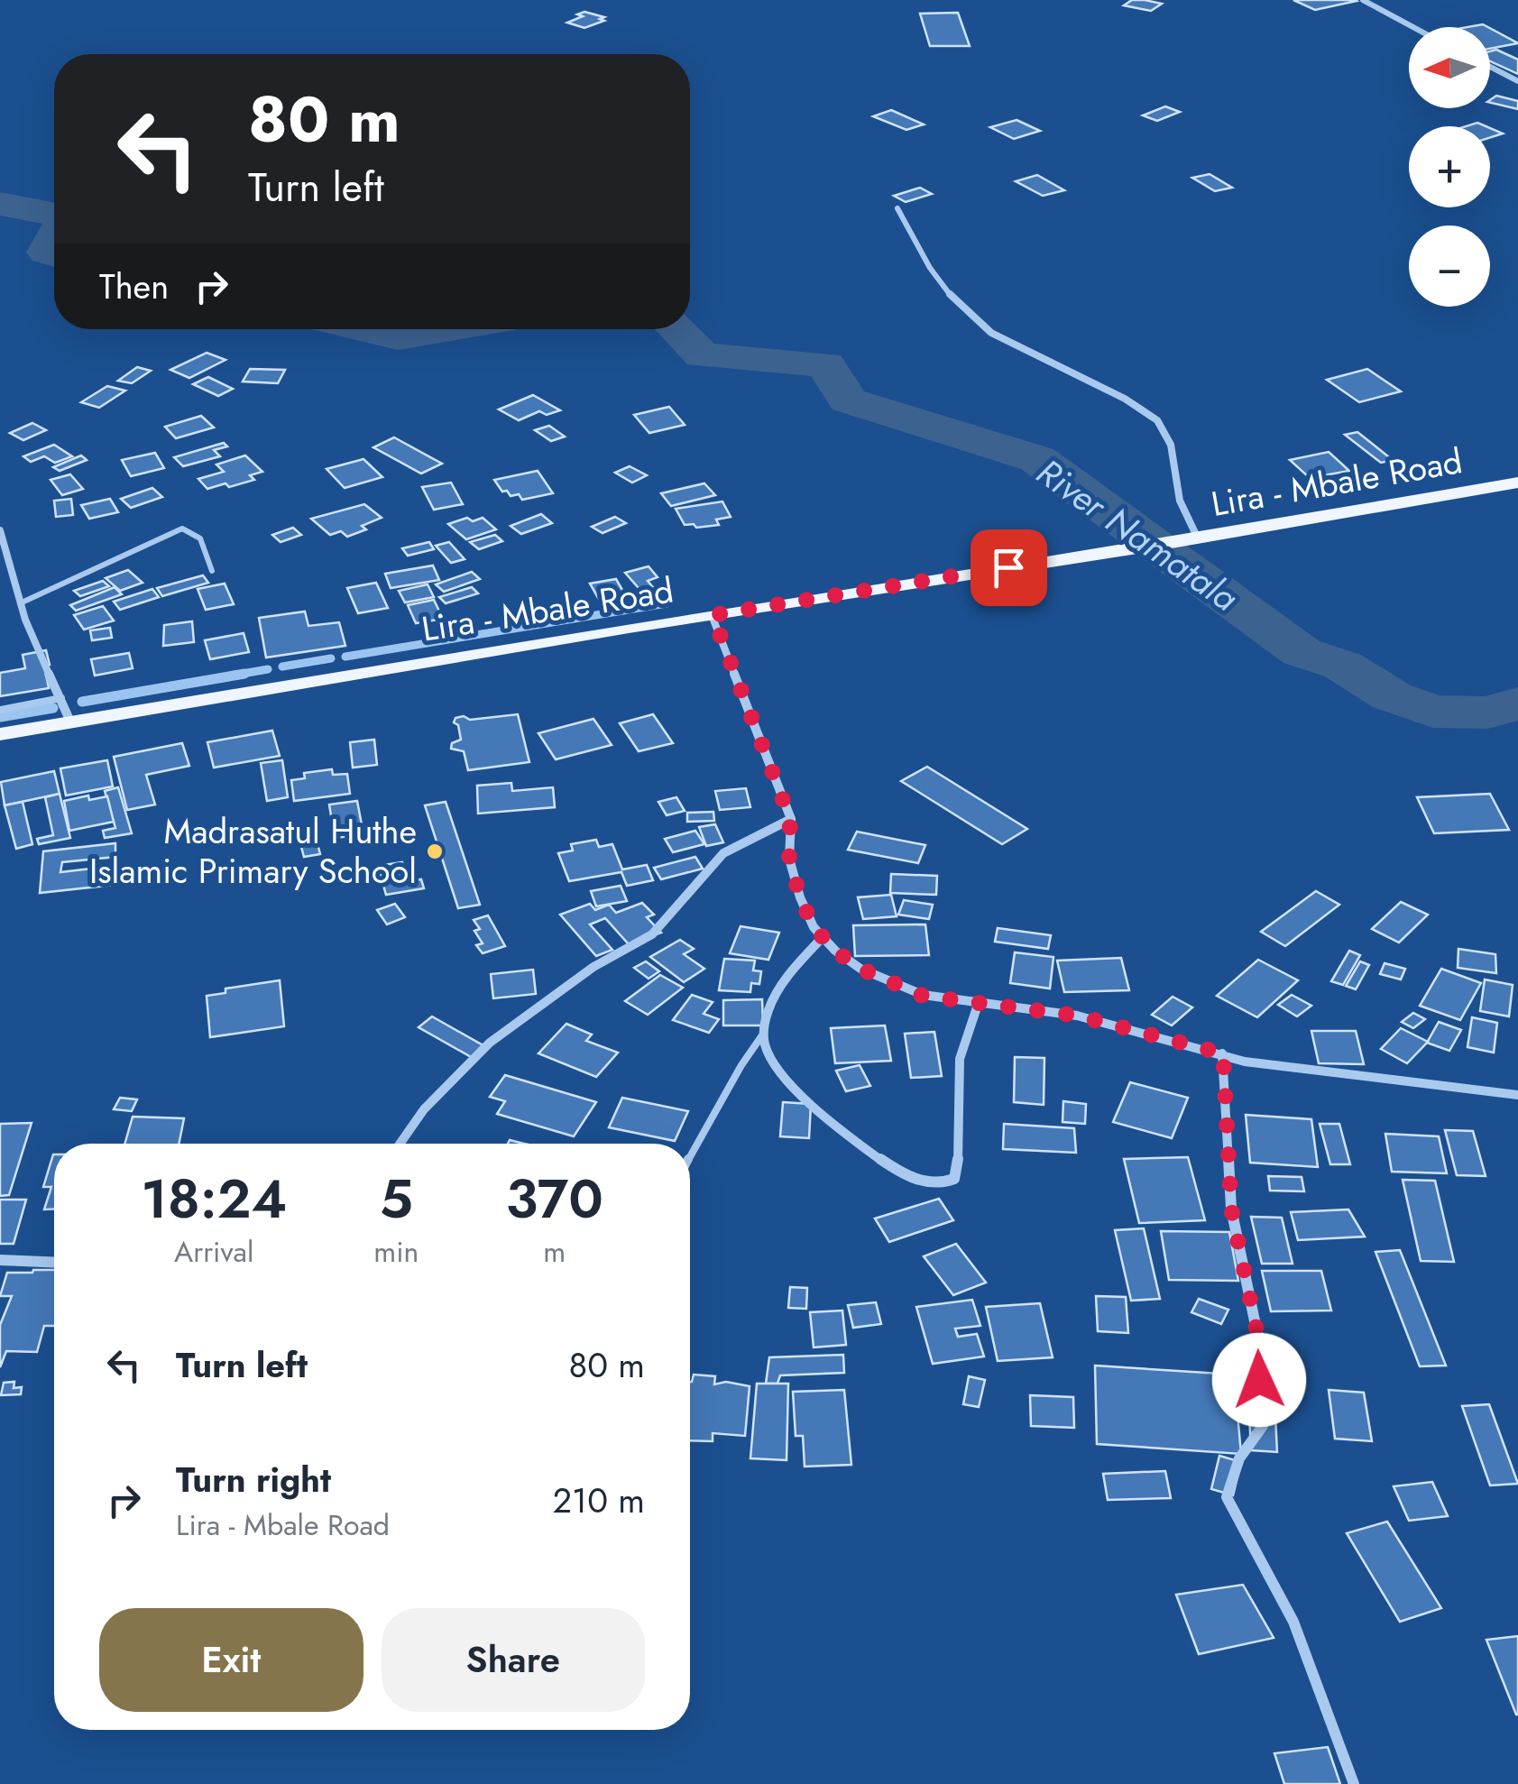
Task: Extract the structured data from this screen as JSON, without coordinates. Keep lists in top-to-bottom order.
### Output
{
  "streets": {
    "main road": ["Lira - Mbale Road"]
  },
  "water": ["River Namatala"],
  "places": ["Madrasatul Huthe Islamic Primary School"],
  "north": "left",
  "page": {
    "map_buttons": ["+", "−"],
    "turn": ["80 m", "Turn left"],
    "then": "Then",
    "eta": [
      "18:24",
      "Arrival",
      "5",
      "min",
      "370",
      "m"
    ],
    "list": [
      {
        "name": "Turn left",
        "value": "80 m"
      },
      {
        "name": "Turn right",
        "note": "Lira - Mbale Road",
        "value": "210 m"
      }
    ],
    "buttons": ["Exit", "Share"]
  }
}
